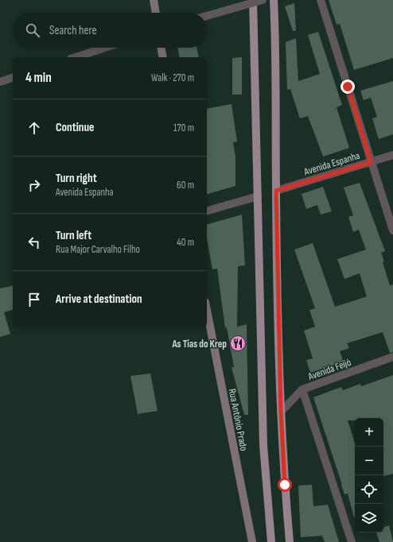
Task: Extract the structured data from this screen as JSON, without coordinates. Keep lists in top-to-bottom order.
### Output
{
  "streets": {
    "main road": ["Rua Antônio Prado"],
    "street": ["Avenida Espanha", "Avenida Feijó"]
  },
  "places": {
    "restaurant": ["As Tias do Krep"]
  },
  "page": {
    "search": "Search here",
    "heading": ["4 min", "Walk · 270 m"],
    "list": [
      ["Continue", "170 m"],
      ["Turn right", "Avenida Espanha", "60 m"],
      ["Turn left", "Rua Major Carvalho Filho", "40 m"],
      "Arrive at destination"
    ],
    "map_buttons": ["+", "−"]
  }
}
